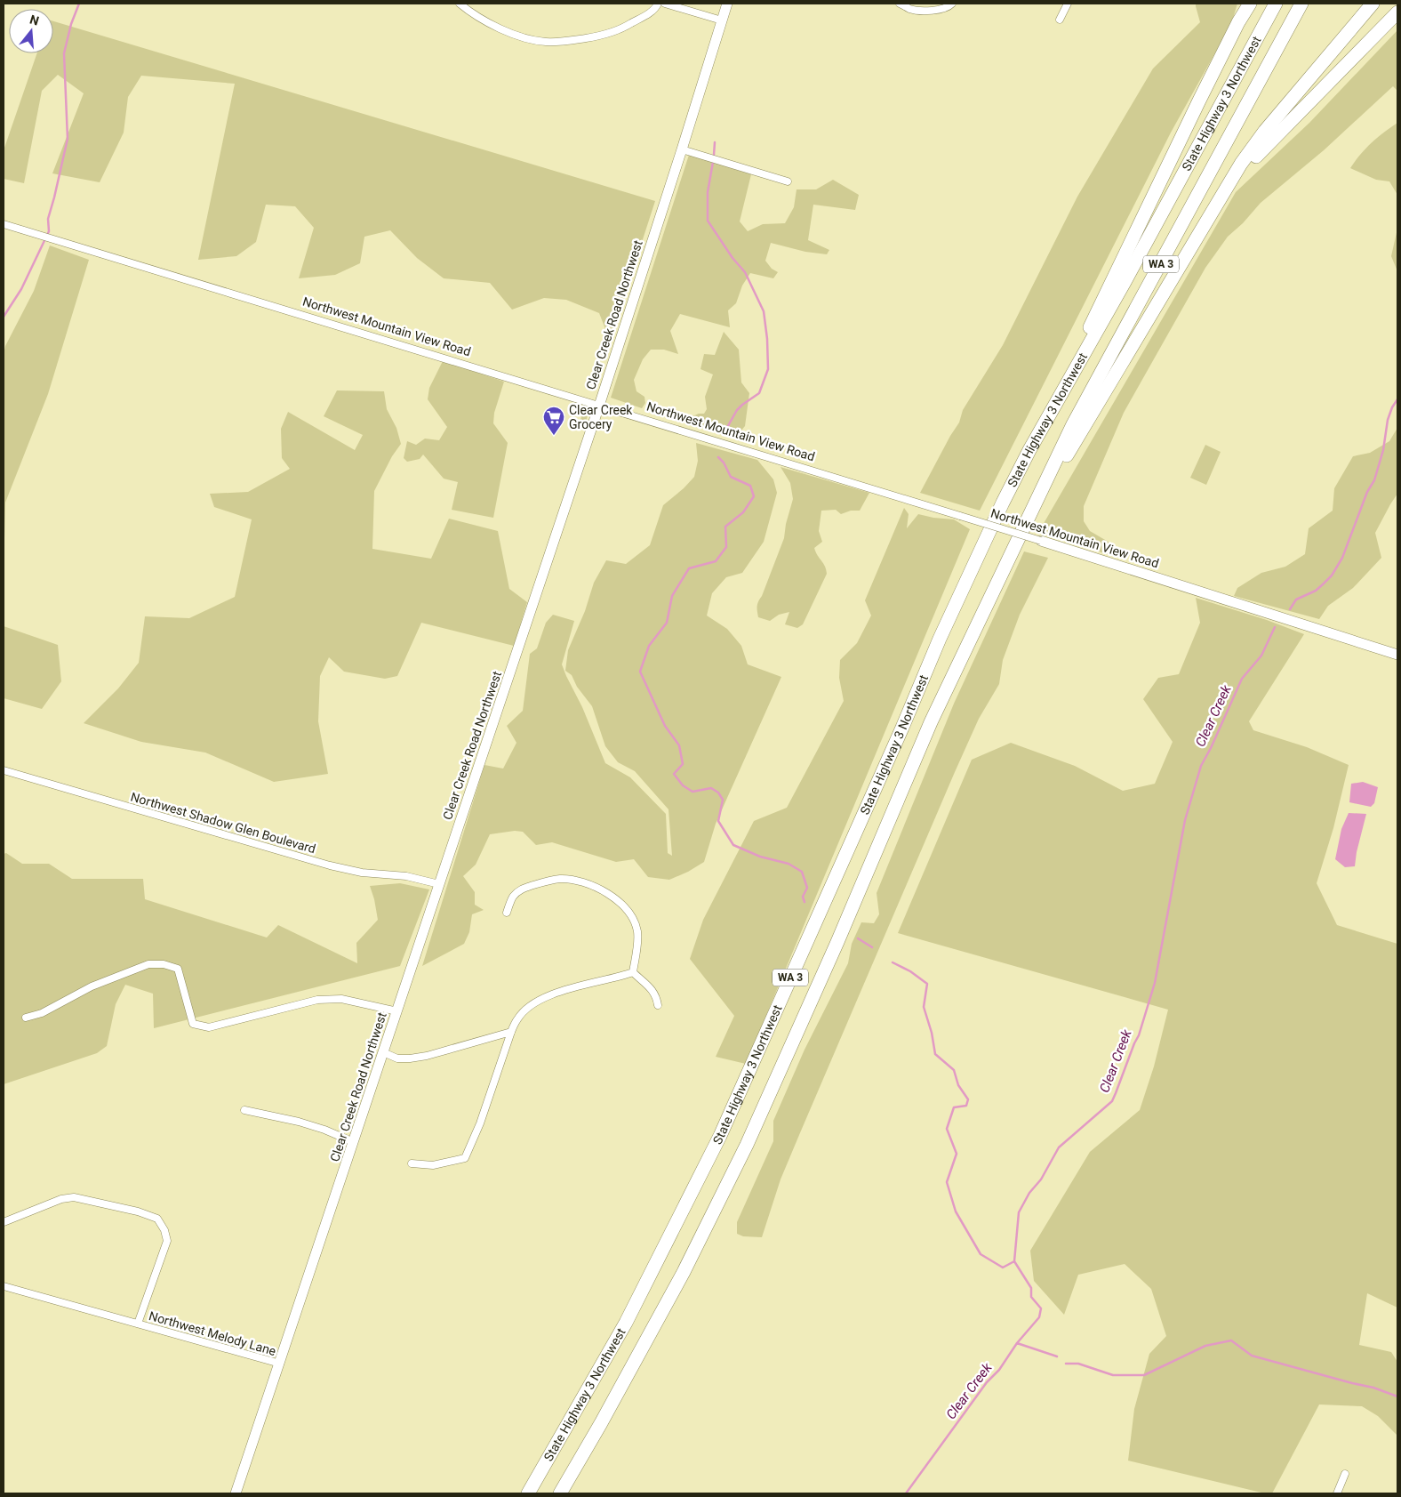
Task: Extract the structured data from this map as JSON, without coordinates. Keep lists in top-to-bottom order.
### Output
{
  "streets": {
    "highway": ["State Highway 3 Northwest", "WA 3"],
    "main road": ["Clear Creek Road Northwest", "Northwest Mountain View Road"],
    "street": ["Northwest Shadow Glen Boulevard", "Northwest Melody Lane"]
  },
  "crossings": [
    ["Clear Creek Road Northwest", "Northwest Mountain View Road"],
    ["Clear Creek Road Northwest", "Northwest Shadow Glen Boulevard"],
    ["Clear Creek Road Northwest", "Northwest Melody Lane"]
  ],
  "water": ["Clear Creek"],
  "places": {
    "supermarket": ["Clear Creek Grocery"]
  },
  "north": "top"
}
